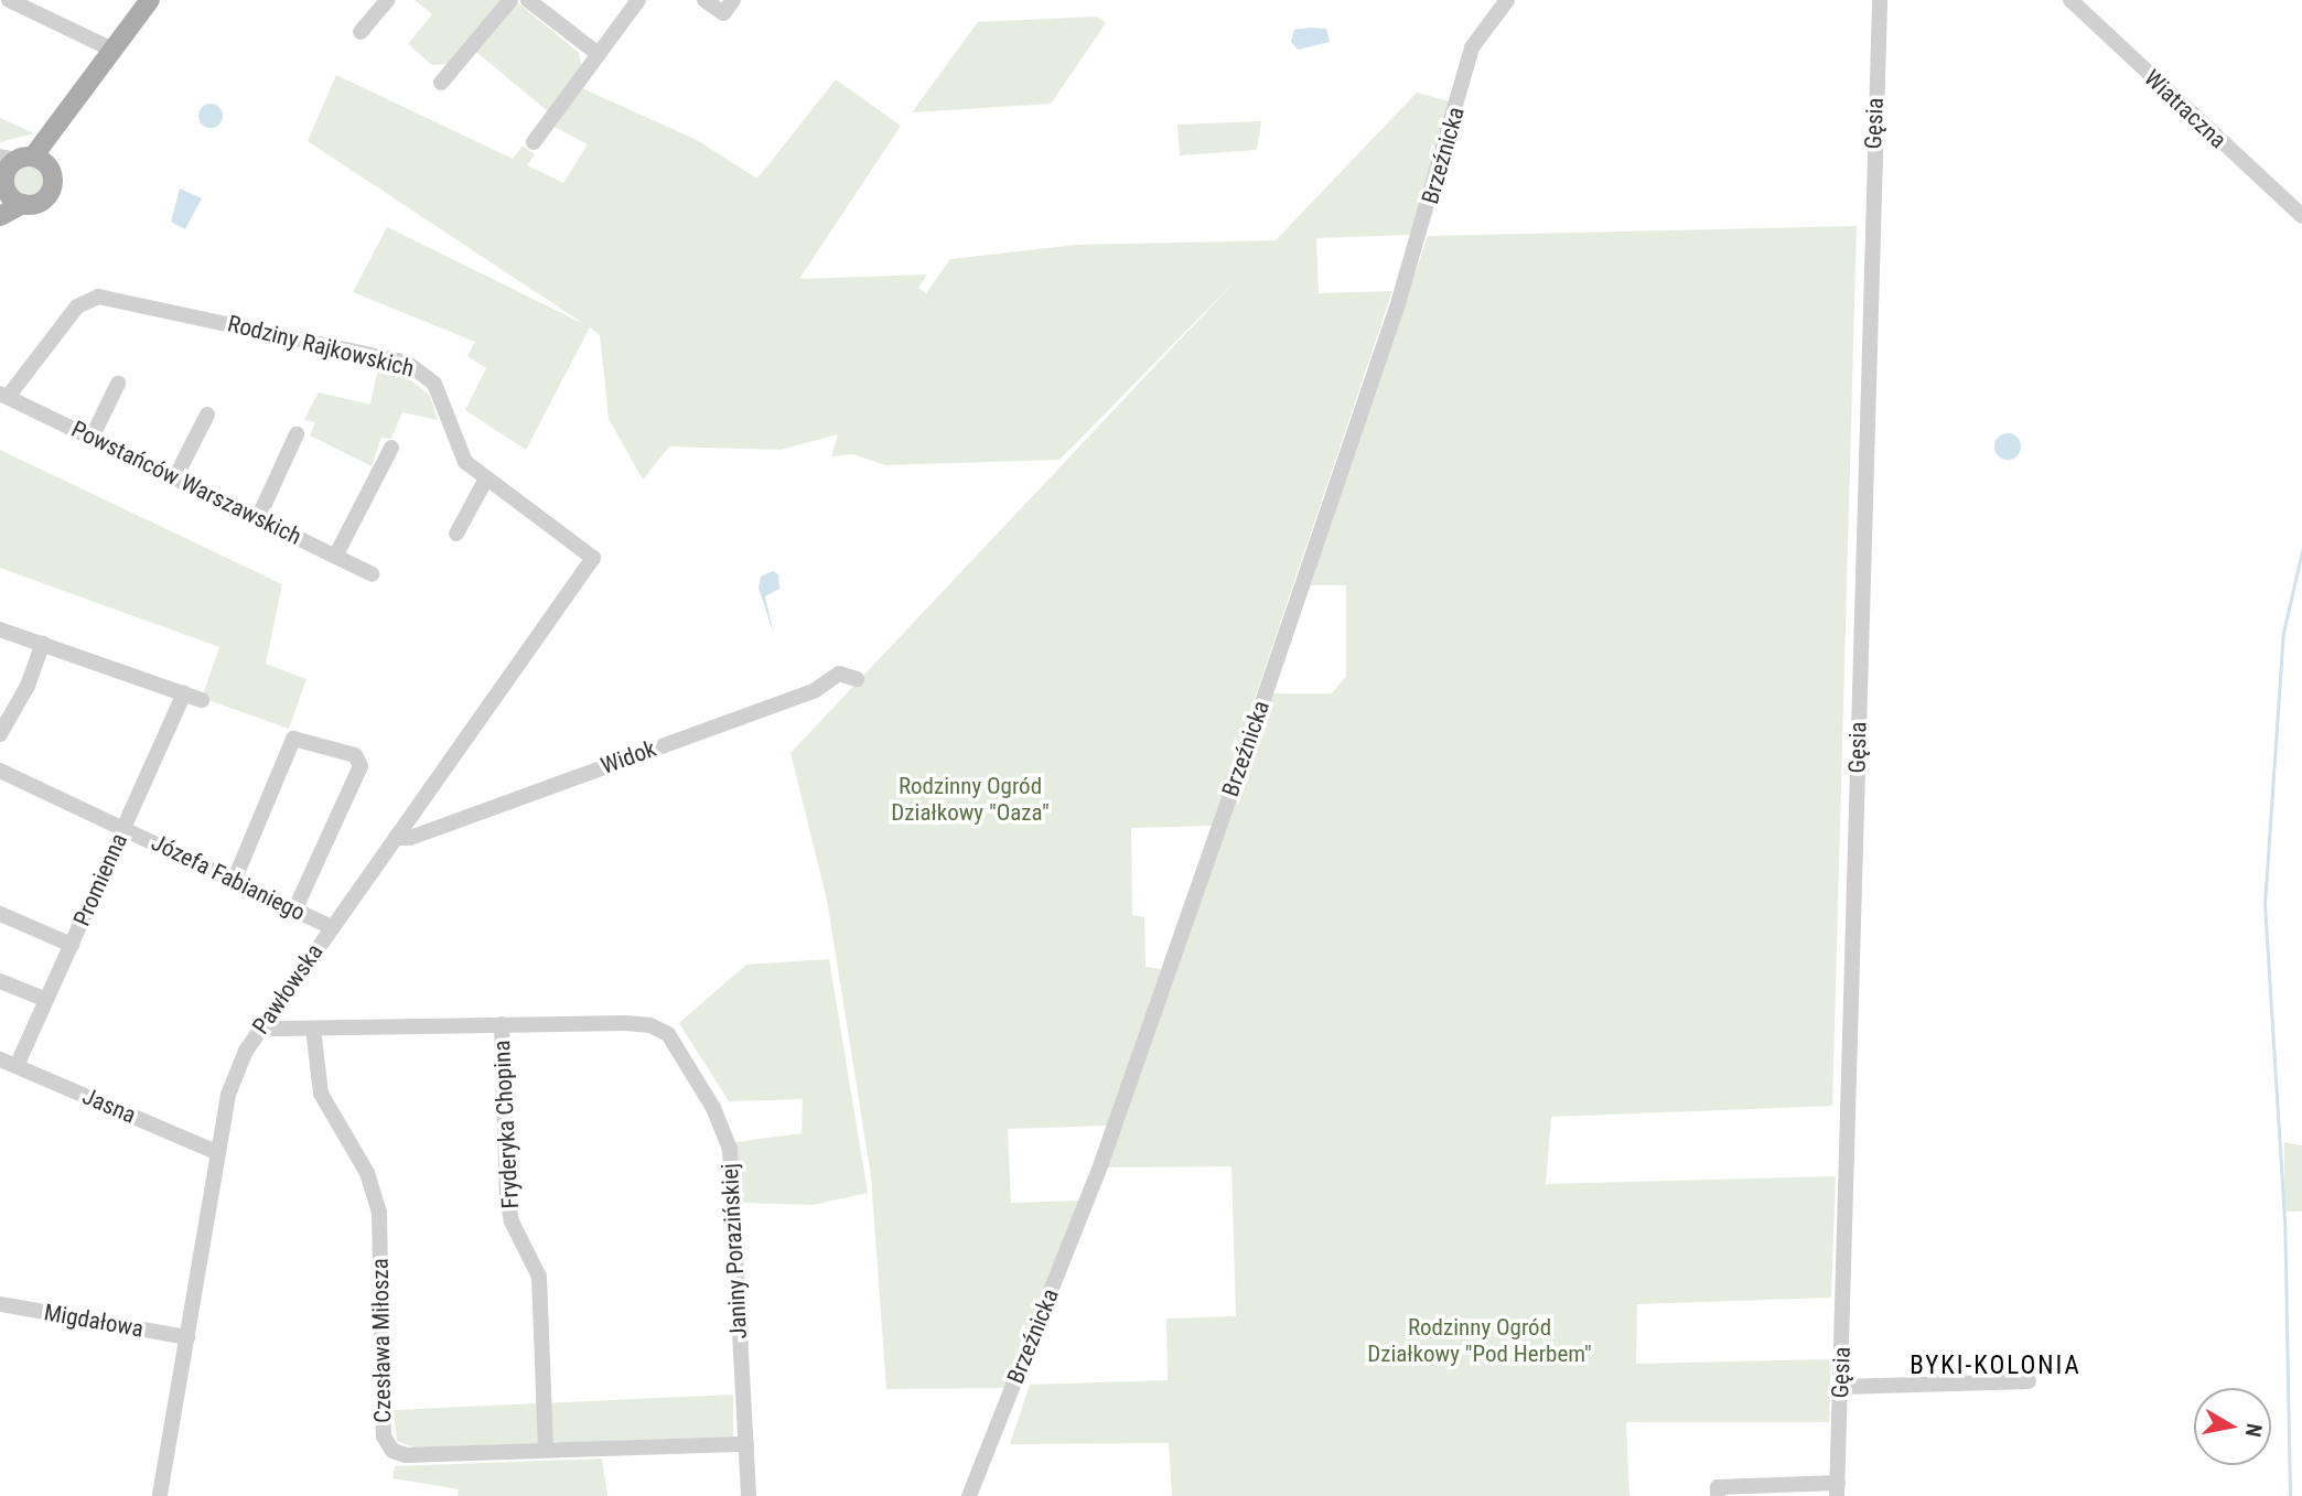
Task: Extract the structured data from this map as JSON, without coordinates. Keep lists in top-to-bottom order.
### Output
{
  "streets": {
    "street": [
      "Wiatraczna",
      "Gęsia",
      "Brzeźnicka",
      "Rodziny Rajkowskich",
      "Powstańców Warszawskich",
      "Widok",
      "Józefa Fabianiego",
      "Promienna",
      "Pawłowska",
      "Jasna",
      "Fryderyka Chopina",
      "Janiny Porazińskiej",
      "Migdałowa",
      "Czesława Miłosza"
    ]
  },
  "crossings": [
    ["Rodziny Rajkowskich", "Powstańców Warszawskich"],
    ["Rodziny Rajkowskich", "Pawłowska"],
    ["Widok", "Pawłowska"],
    ["Józefa Fabianiego", "Promienna"],
    ["Józefa Fabianiego", "Pawłowska"],
    ["Promienna", "Jasna"],
    ["Pawłowska", "Jasna"],
    ["Pawłowska", "Migdałowa"],
    ["Fryderyka Chopina", "Janiny Porazińskiej"],
    ["Fryderyka Chopina", "Czesława Miłosza"],
    ["Janiny Porazińskiej", "Czesława Miłosza"]
  ],
  "districts": ["BYKI-KOLONIA"],
  "parks": ["Rodzinny Ogród Działkowy \"Oaza\"", "Rodzinny Ogród Działkowy \"Pod Herbem\""],
  "north": "right"
}
